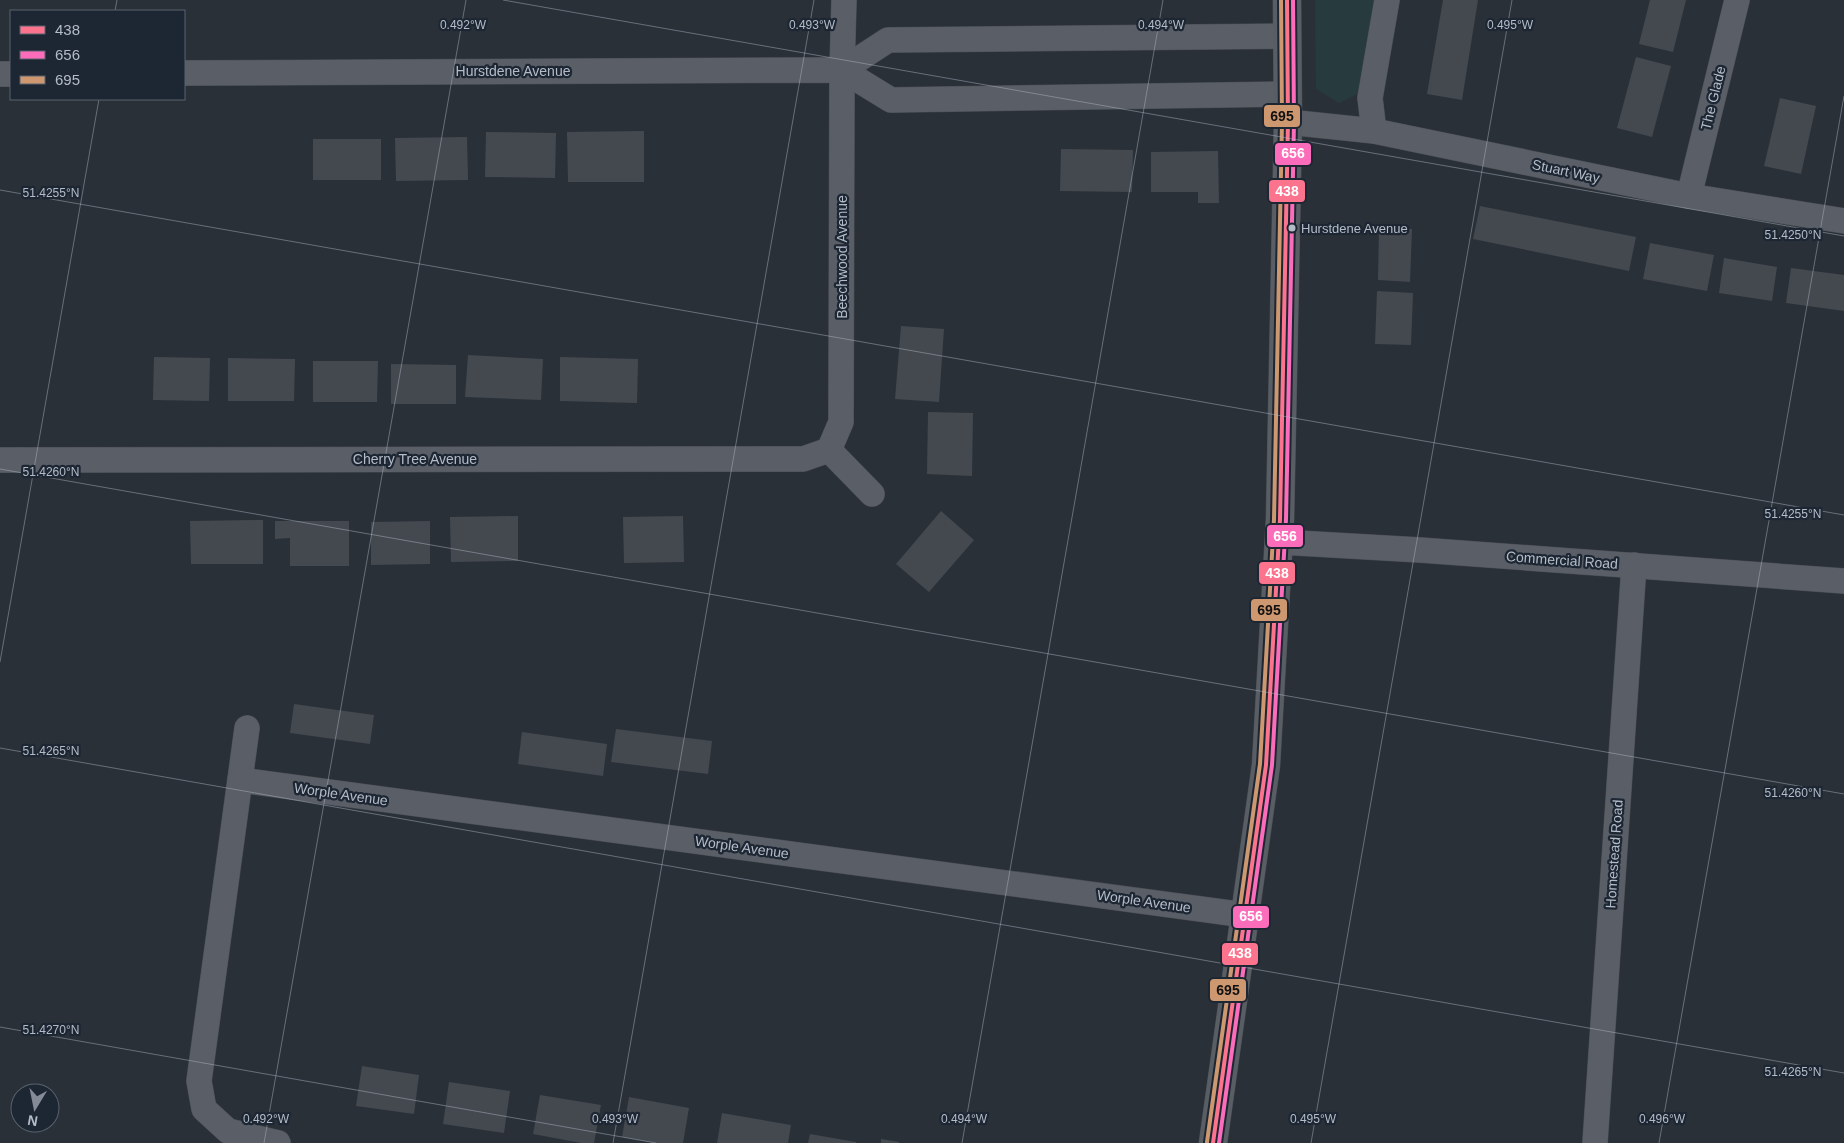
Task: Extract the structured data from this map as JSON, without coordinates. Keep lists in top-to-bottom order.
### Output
{
  "streets": {
    "street": [
      "Hurstdene Avenue",
      "The Glade",
      "Stuart Way",
      "Beechwood Avenue",
      "Cherry Tree Avenue",
      "Commercial Road",
      "Worple Avenue",
      "Homestead Road"
    ]
  },
  "crossings": [
    ["Hurstdene Avenue", "Beechwood Avenue"],
    ["The Glade", "Stuart Way"],
    ["Beechwood Avenue", "Cherry Tree Avenue"],
    ["Commercial Road", "Homestead Road"]
  ],
  "places": ["Hurstdene Avenue"],
  "lines": ["transit line 438", "transit line 656", "transit line 695"],
  "legend": ["438", "656", "695"],
  "north": "bottom",
  "coordinates": [
    "0.492°W",
    "0.493°W",
    "0.494°W",
    "0.495°W",
    "51.4255°N",
    "51.4250°N",
    "51.4260°N",
    "51.4265°N",
    "51.4270°N",
    "0.496°W"
  ]
}
